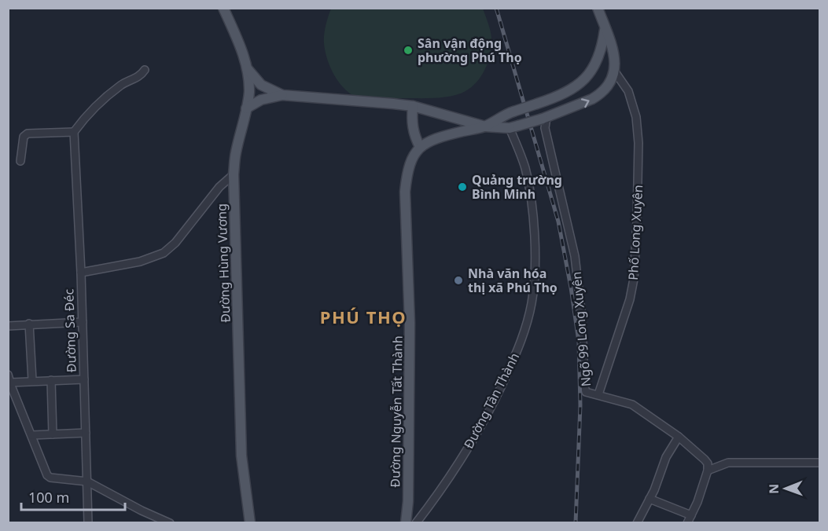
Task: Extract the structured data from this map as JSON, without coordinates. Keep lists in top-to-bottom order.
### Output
{
  "streets": {
    "main road": ["Đường Hùng Vương", "Đường Nguyễn Tất Thành"],
    "street": [
      "Phố Long Xuyên",
      "Ngõ 99 Long Xuyên",
      "Đường Sa Đéc",
      "Đường Tân Thành"
    ]
  },
  "crossings": [
    ["Phố Long Xuyên", "Ngõ 99 Long Xuyên"],
    ["Đường Hùng Vương", "Đường Sa Đéc"]
  ],
  "districts": ["PHÚ THỌ"],
  "places": ["Sân vận động phường Phú Thọ", "Quảng trường Bình Minh", "Nhà văn hóa thị xã Phú Thọ"],
  "scale_bar": "100 m",
  "north": "left"
}
